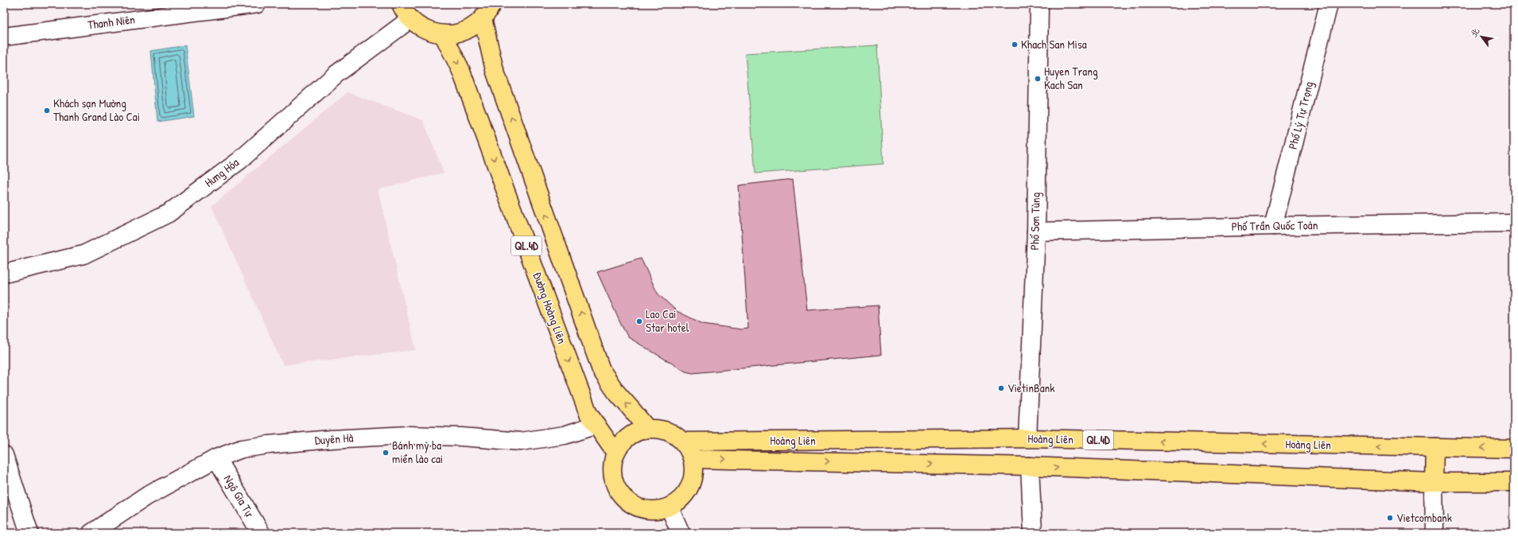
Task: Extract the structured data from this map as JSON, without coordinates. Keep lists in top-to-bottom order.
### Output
{
  "streets": {
    "main road": ["QL.4D", "Đường Hoàng Liên", "Hoàng Liên"],
    "street": [
      "Thanh Niên",
      "Phố Lý Tự Trọng",
      "Hưng Hóa",
      "Phố Sơn Tùng",
      "Phố Trần Quốc Toản",
      "Duyên Hà",
      "Ngô Gia Tự"
    ]
  },
  "crossings": [
    ["Phố Lý Tự Trọng", "Phố Trần Quốc Toản"],
    ["Phố Sơn Tùng", "Phố Trần Quốc Toản"],
    ["Phố Sơn Tùng", "Hoàng Liên"],
    ["QL.4D", "Đường Hoàng Liên"],
    ["QL.4D", "Hoàng Liên"],
    ["Đường Hoàng Liên", "Duyên Hà"],
    ["Đường Hoàng Liên", "Hoàng Liên"],
    ["Duyên Hà", "Ngô Gia Tự"]
  ],
  "places": [
    "Khach San Misa",
    "Huyen Trang Kach San",
    "Khách sạn Mường Thanh Grand Lào Cai",
    "Lao Cai Star hotel",
    "VietinBank",
    "Bánh mỳ ba miền lào cai",
    "Vietcombank"
  ],
  "north": "top left"
}
